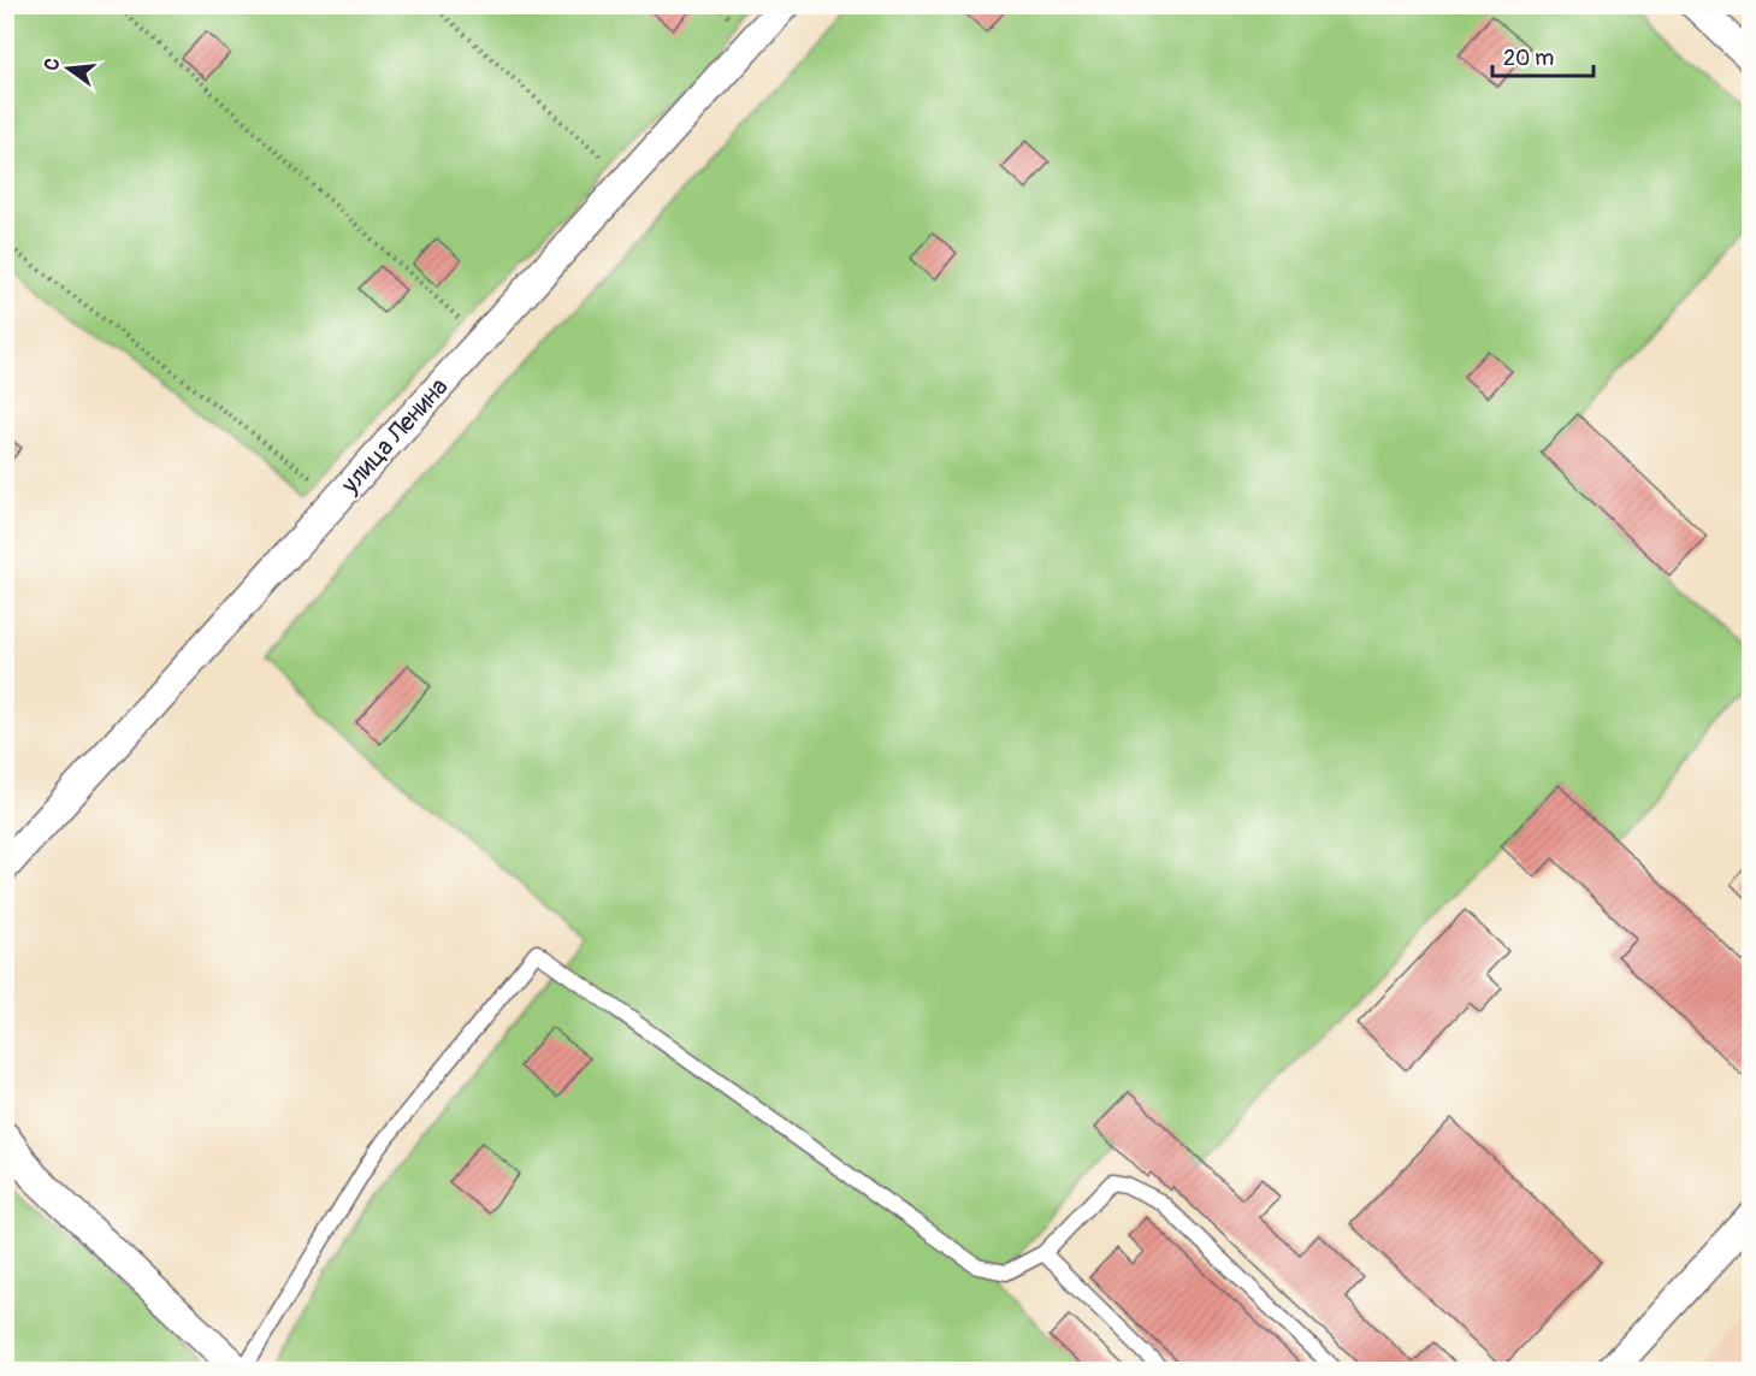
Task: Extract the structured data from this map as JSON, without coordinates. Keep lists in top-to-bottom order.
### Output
{
  "streets": {
    "street": ["улица Ленина"]
  },
  "scale_bar": "20 m",
  "north": "left"
}
